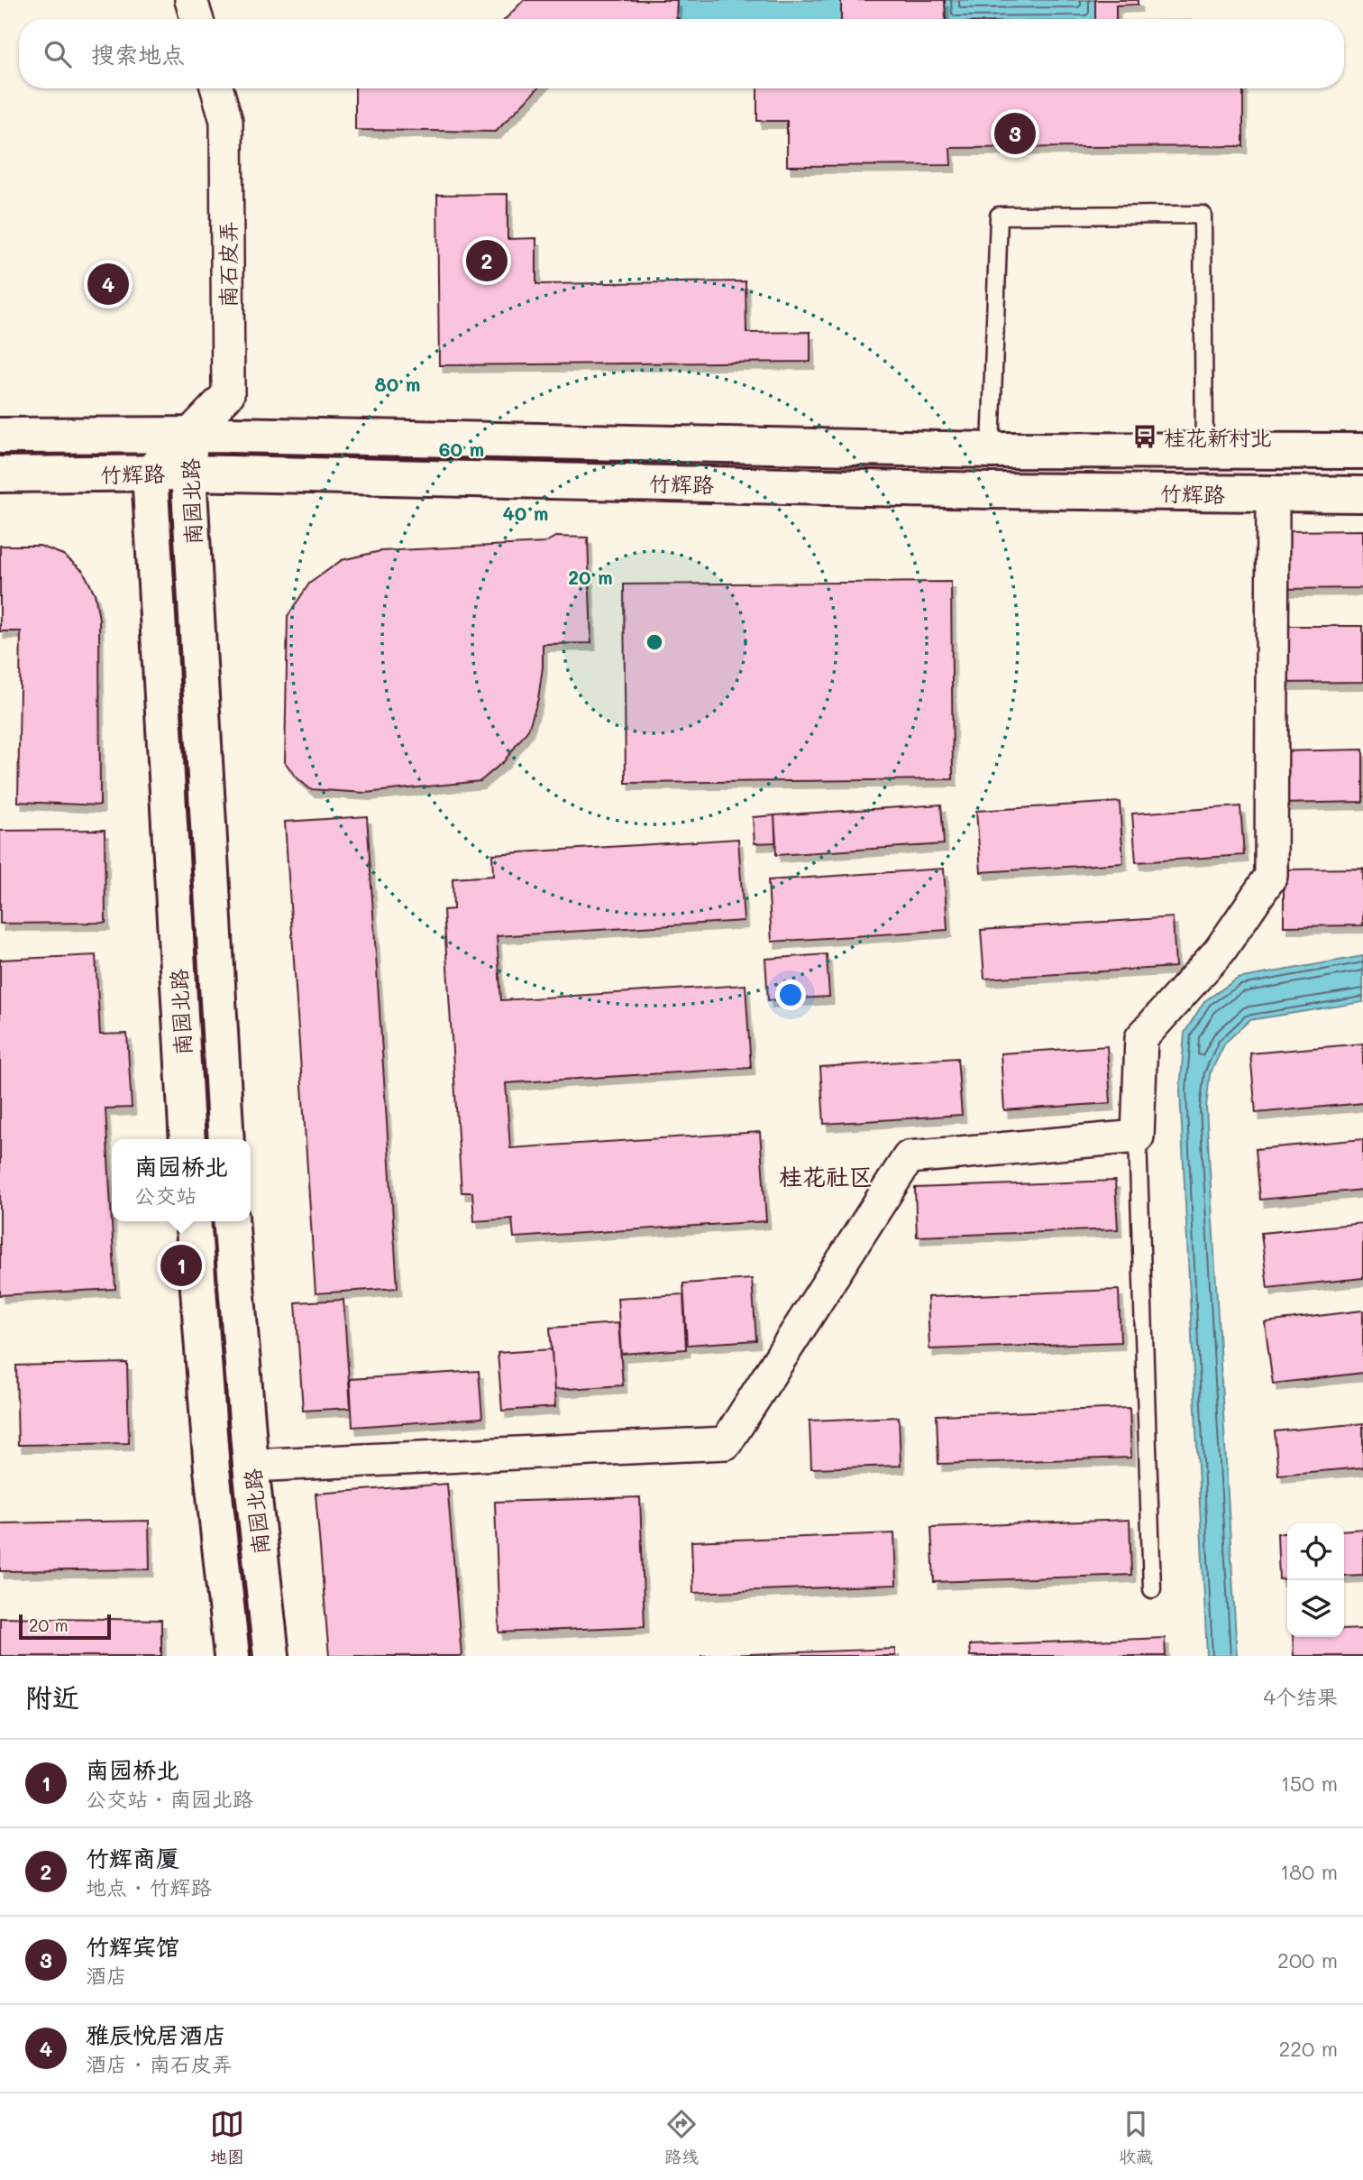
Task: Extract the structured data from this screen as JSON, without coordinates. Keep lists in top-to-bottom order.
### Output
{
  "streets": {
    "main road": ["竹辉路", "南园北路"],
    "street": ["南石皮弄"]
  },
  "crossings": [
    ["南石皮弄", "竹辉路"],
    ["南石皮弄", "南园北路"],
    ["竹辉路", "南园北路"]
  ],
  "districts": ["桂花社区"],
  "places": {
    "bus stop": ["桂花新村北"]
  },
  "scale_bar": "20 m",
  "page": {
    "search": "搜索地点",
    "pins": [
      "3",
      "2",
      "4",
      "1"
    ],
    "popup": ["南园桥北", "公交站"],
    "scale": "20 m",
    "heading": ["附近", "4个结果"],
    "list": [
      {
        "mark": "1",
        "name": "南园桥北",
        "note": "公交站 · 南园北路",
        "value": "150 m"
      },
      {
        "mark": "2",
        "name": "竹辉商厦",
        "note": "地点 · 竹辉路",
        "value": "180 m"
      },
      {
        "mark": "3",
        "name": "竹辉宾馆",
        "note": "酒店",
        "value": "200 m"
      },
      {
        "mark": "4",
        "name": "雅辰悦居酒店",
        "note": "酒店 · 南石皮弄",
        "value": "220 m"
      }
    ],
    "nav": ["地图", "路线", "收藏"]
  },
  "rings": [
    "80 m",
    "60 m",
    "40 m",
    "20 m"
  ]
}
